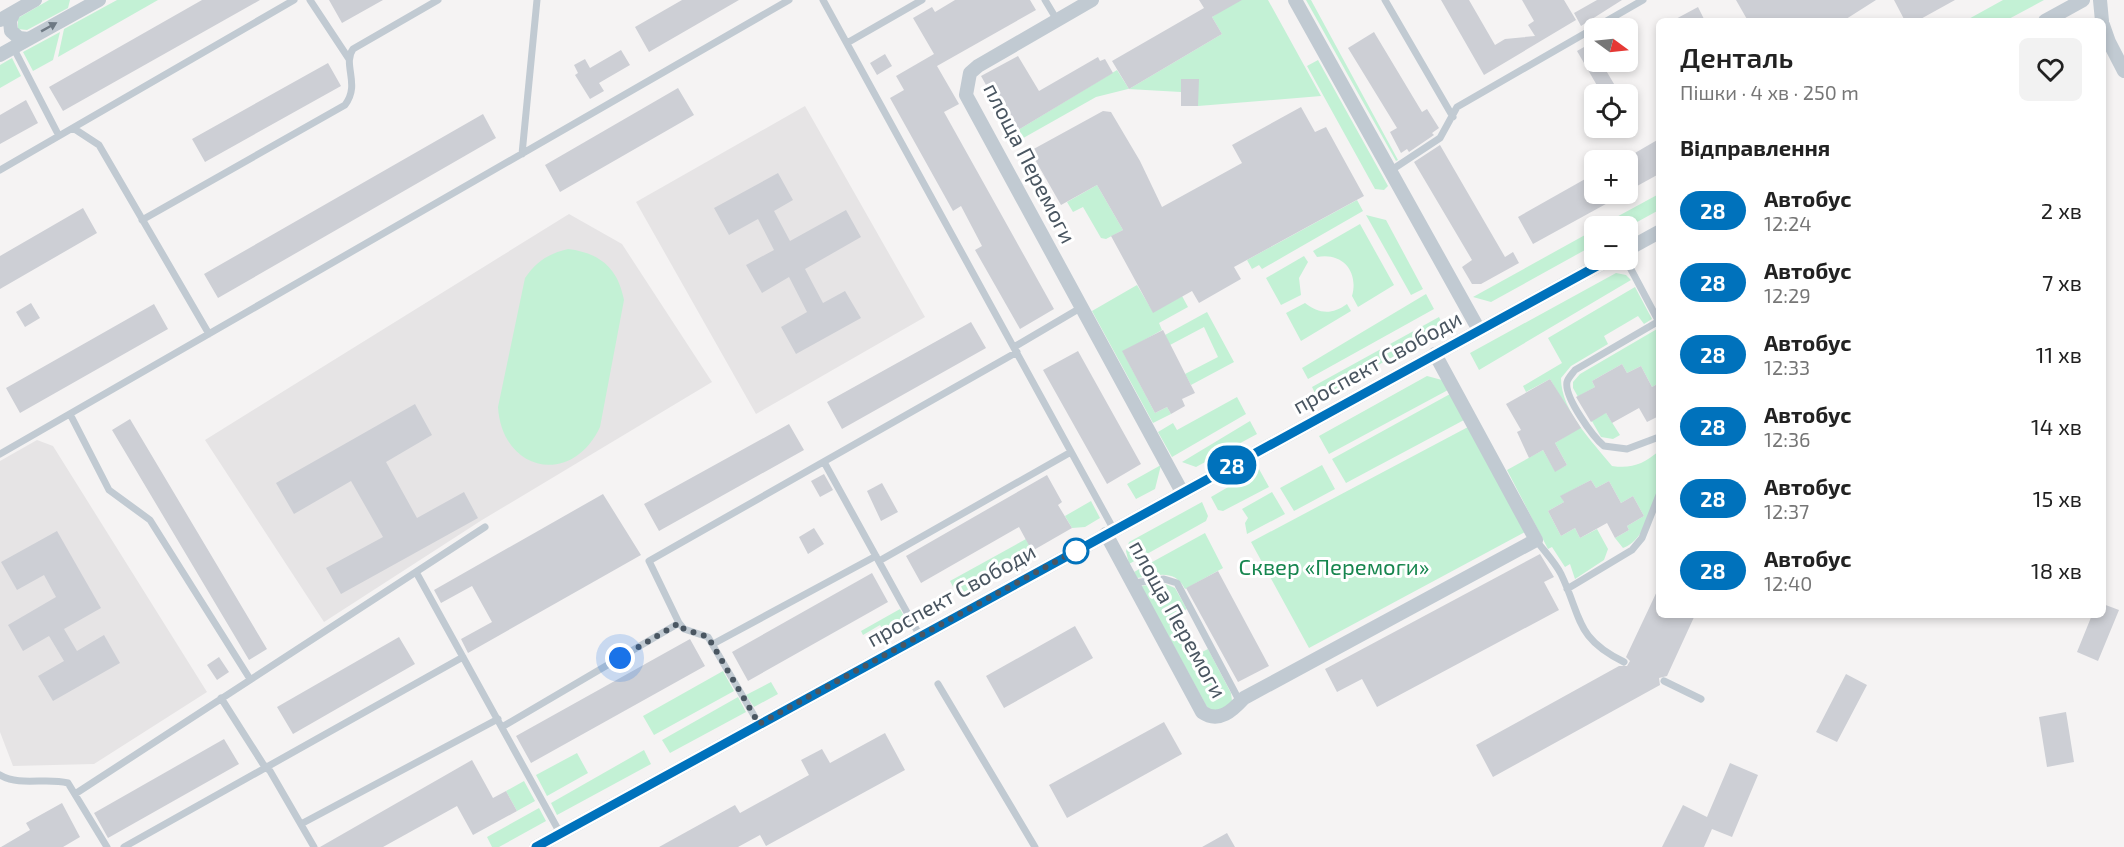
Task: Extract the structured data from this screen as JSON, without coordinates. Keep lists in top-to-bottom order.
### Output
{
  "streets": {
    "street": ["площа Перемоги", "проспект Свободи"]
  },
  "crossings": [
    ["площа Перемоги", "проспект Свободи"]
  ],
  "parks": ["Сквер «Перемоги»"],
  "lines": ["bus line 28"],
  "north": "right",
  "page": {
    "on_map": "28",
    "map_buttons": ["+", "−"],
    "heading": [
      ["Денталь", "Пішки · 4 хв · 250 m"],
      "Відправлення"
    ],
    "list": [
      {
        "mark": "28",
        "name": "Автобус",
        "note": "12:24",
        "value": "2 хв"
      },
      {
        "mark": "28",
        "name": "Автобус",
        "note": "12:29",
        "value": "7 хв"
      },
      {
        "mark": "28",
        "name": "Автобус",
        "note": "12:33",
        "value": "11 хв"
      },
      {
        "mark": "28",
        "name": "Автобус",
        "note": "12:36",
        "value": "14 хв"
      },
      {
        "mark": "28",
        "name": "Автобус",
        "note": "12:37",
        "value": "15 хв"
      },
      {
        "mark": "28",
        "name": "Автобус",
        "note": "12:40",
        "value": "18 хв"
      }
    ]
  }
}
